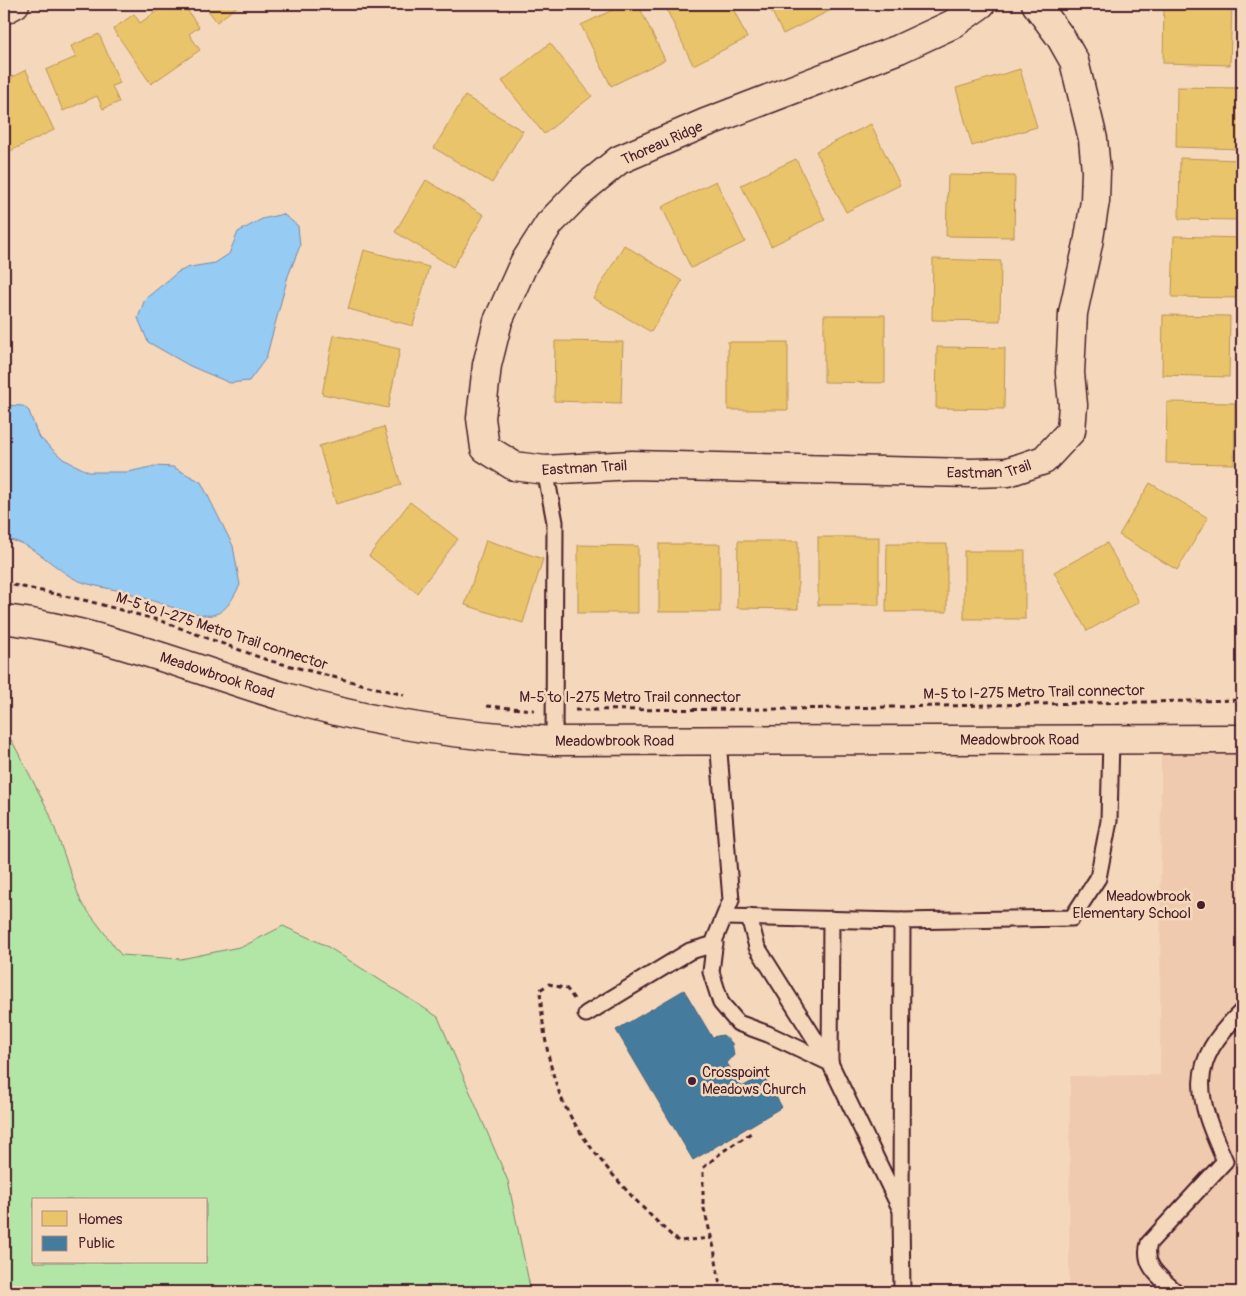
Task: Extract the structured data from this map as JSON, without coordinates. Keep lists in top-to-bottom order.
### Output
{
  "streets": {
    "street": ["Thoreau Ridge", "Eastman Trail", "Meadowbrook Road"],
    "path": ["M-5 to I-275 Metro Trail connector"]
  },
  "crossings": [
    ["Thoreau Ridge", "Eastman Trail"]
  ],
  "places": ["Meadowbrook Elementary School", "Crosspoint Meadows Church"],
  "legend": ["Homes", "Public"]
}
